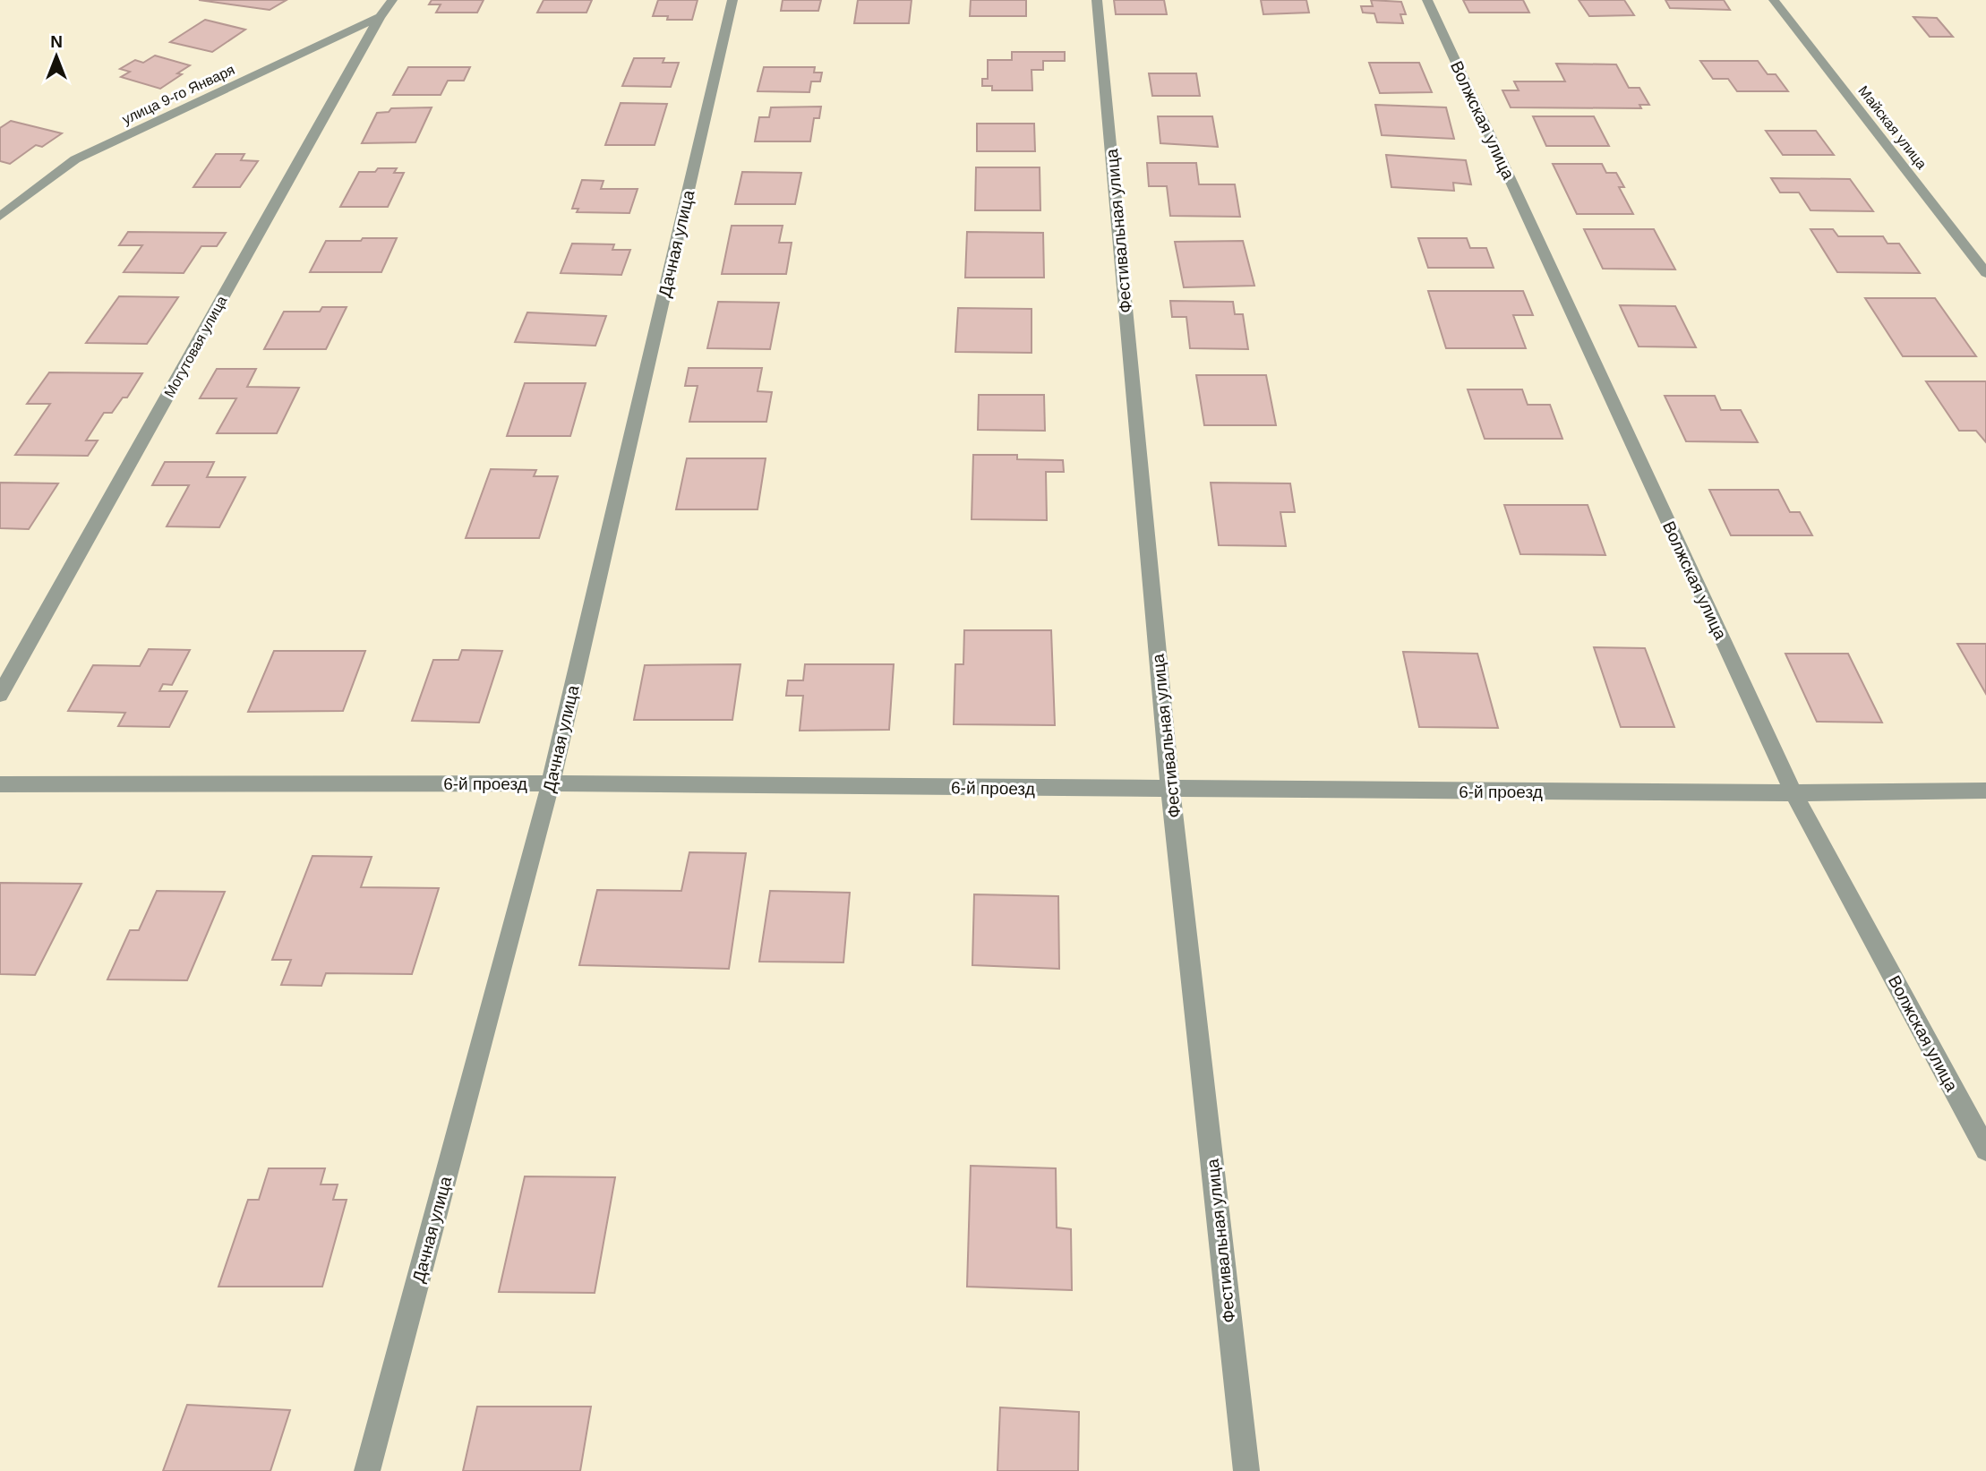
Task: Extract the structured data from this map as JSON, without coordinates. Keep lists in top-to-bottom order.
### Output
{
  "streets": {
    "street": [
      "улица 9-го Января",
      "Волжская улица",
      "Майская улица",
      "Фестивальная улица",
      "Дачная улица",
      "Могутовая улица",
      "6-й проезд"
    ]
  },
  "crossings": [
    ["улица 9-го Января", "Могутовая улица"],
    ["Волжская улица", "6-й проезд"],
    ["Фестивальная улица", "6-й проезд"],
    ["Дачная улица", "6-й проезд"]
  ],
  "north": "top"
}
